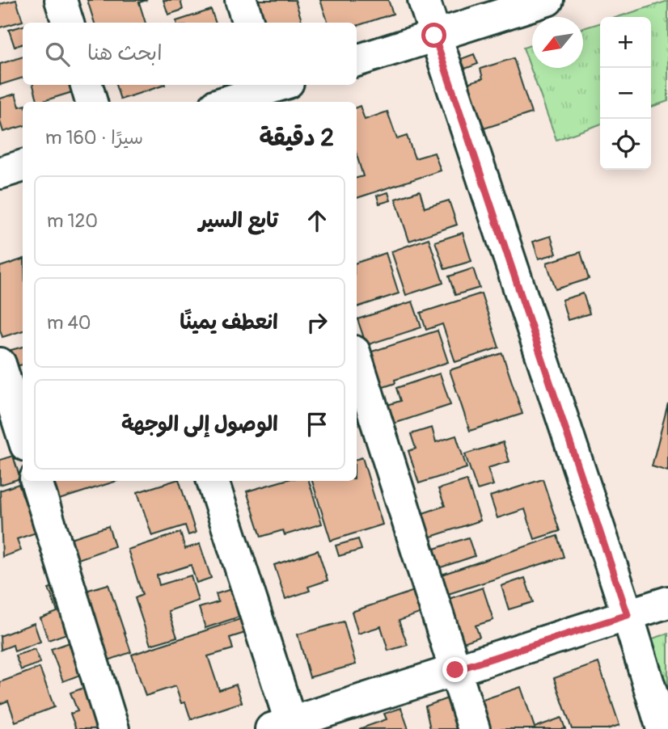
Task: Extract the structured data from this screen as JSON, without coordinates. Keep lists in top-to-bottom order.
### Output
{
  "north": "bottom left",
  "page": {
    "map_buttons": ["+", "−"],
    "search": "ابحث هنا",
    "heading": ["2 دقيقة", "سيرًا · 160 m"],
    "list": [
      ["تابع السير", "120 m"],
      ["انعطف يمينًا", "40 m"],
      "الوصول إلى الوجهة"
    ]
  }
}
